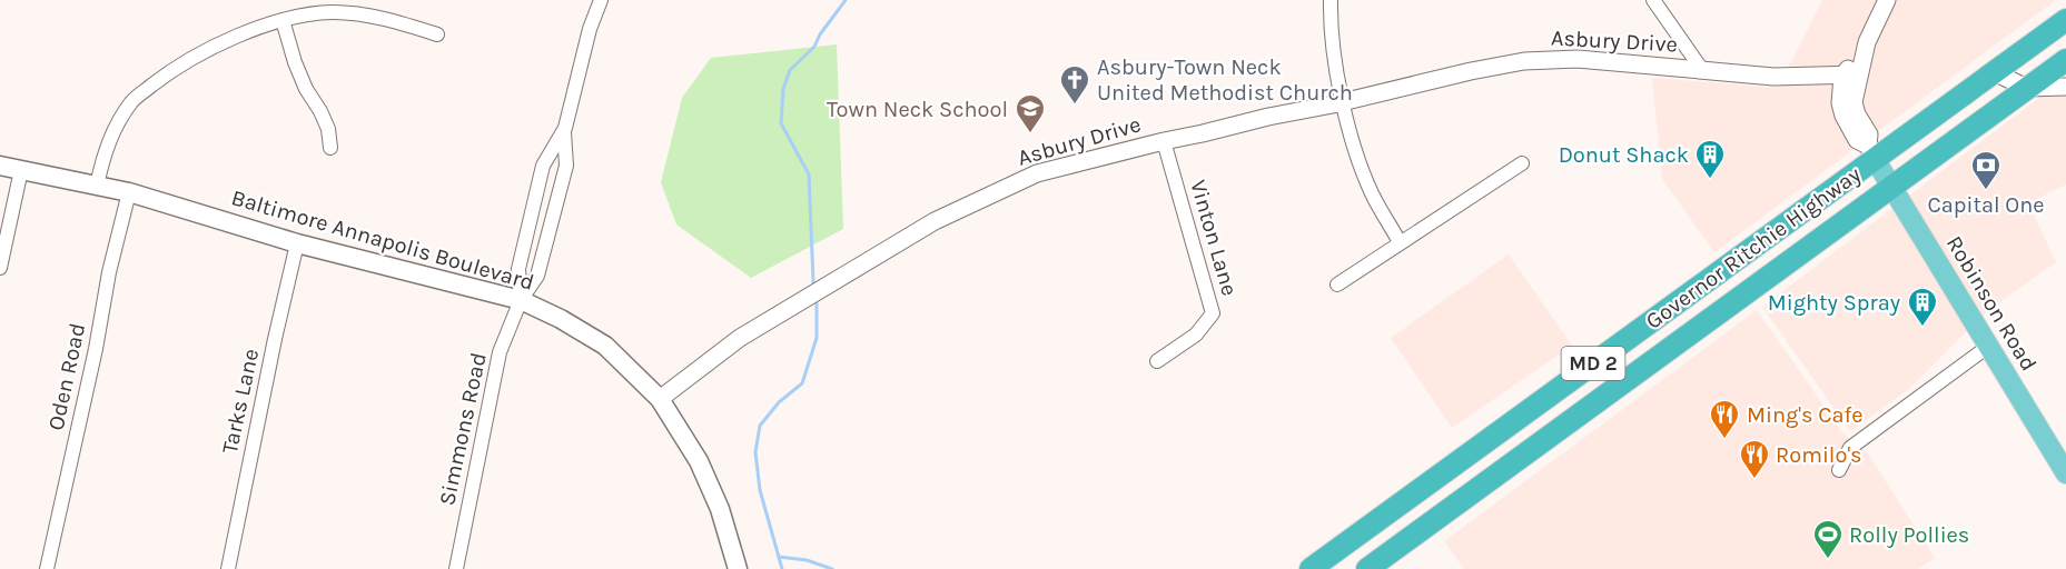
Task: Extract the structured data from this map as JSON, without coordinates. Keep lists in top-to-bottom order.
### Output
{
  "streets": {
    "highway": ["Governor Ritchie Highway", "MD 2"],
    "main road": ["Baltimore Annapolis Boulevard", "Robinson Road"],
    "street": [
      "Asbury Drive",
      "Vinton Lane",
      "Oden Road",
      "Tarks Lane",
      "Simmons Road"
    ]
  },
  "crossings": [
    ["Asbury Drive", "Vinton Lane"],
    ["Asbury Drive", "Baltimore Annapolis Boulevard"],
    ["Baltimore Annapolis Boulevard", "Oden Road"],
    ["Baltimore Annapolis Boulevard", "Tarks Lane"],
    ["Baltimore Annapolis Boulevard", "Simmons Road"],
    ["Governor Ritchie Highway", "Robinson Road"]
  ],
  "places": {
    "church": ["Asbury-Town Neck United Methodist Church"],
    "school or university": ["Town Neck School"],
    "building": ["Donut Shack", "Mighty Spray"],
    "bank": ["Capital One"],
    "restaurant": ["Ming's Cafe", "Romilo's"],
    "sports": ["Rolly Pollies"]
  }
}
